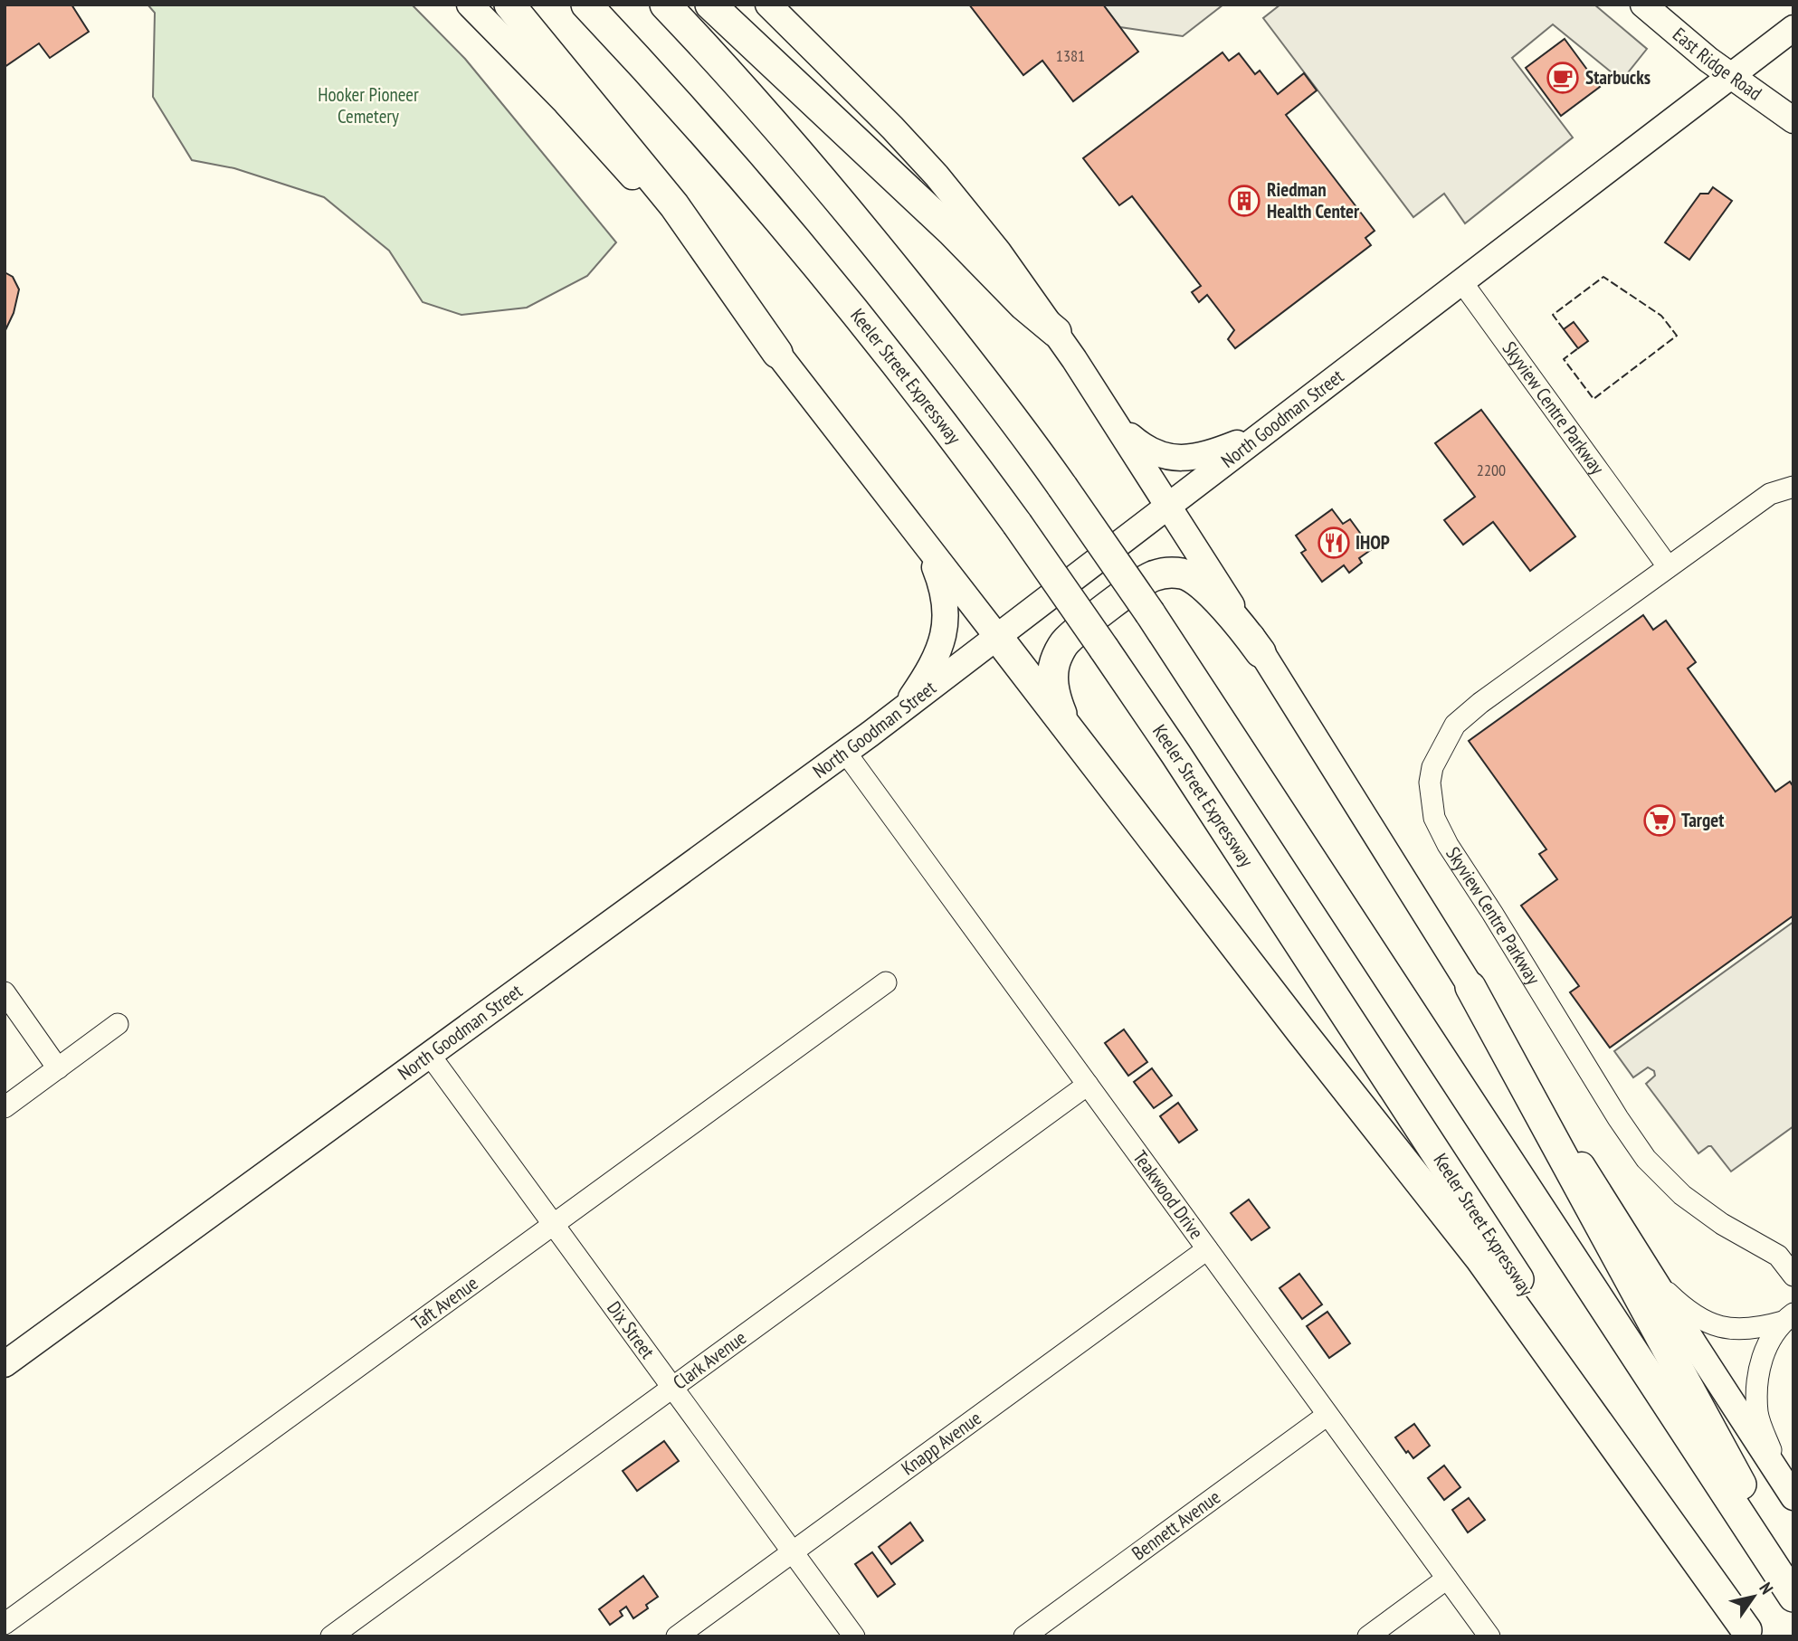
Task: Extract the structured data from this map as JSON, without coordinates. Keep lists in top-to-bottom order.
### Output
{
  "streets": {
    "highway": ["Keeler Street Expressway"],
    "main road": ["East Ridge Road", "North Goodman Street"],
    "street": [
      "Skyview Centre Parkway",
      "Teakwood Drive",
      "Taft Avenue",
      "Dix Street",
      "Clark Avenue",
      "Knapp Avenue",
      "Bennett Avenue"
    ]
  },
  "crossings": [
    ["East Ridge Road", "North Goodman Street"],
    ["Skyview Centre Parkway", "North Goodman Street"],
    ["North Goodman Street", "Teakwood Drive"],
    ["North Goodman Street", "Dix Street"],
    ["Teakwood Drive", "Clark Avenue"],
    ["Teakwood Drive", "Knapp Avenue"],
    ["Teakwood Drive", "Bennett Avenue"],
    ["Taft Avenue", "Dix Street"],
    ["Dix Street", "Clark Avenue"],
    ["Dix Street", "Knapp Avenue"]
  ],
  "parks": ["Hooker Pioneer Cemetery"],
  "places": {
    "cafe": ["Starbucks"],
    "building": ["Riedman Health Center"],
    "restaurant": ["IHOP"],
    "supermarket": ["Target"]
  },
  "house_numbers": ["1381", "2200"],
  "north": "top right"
}
